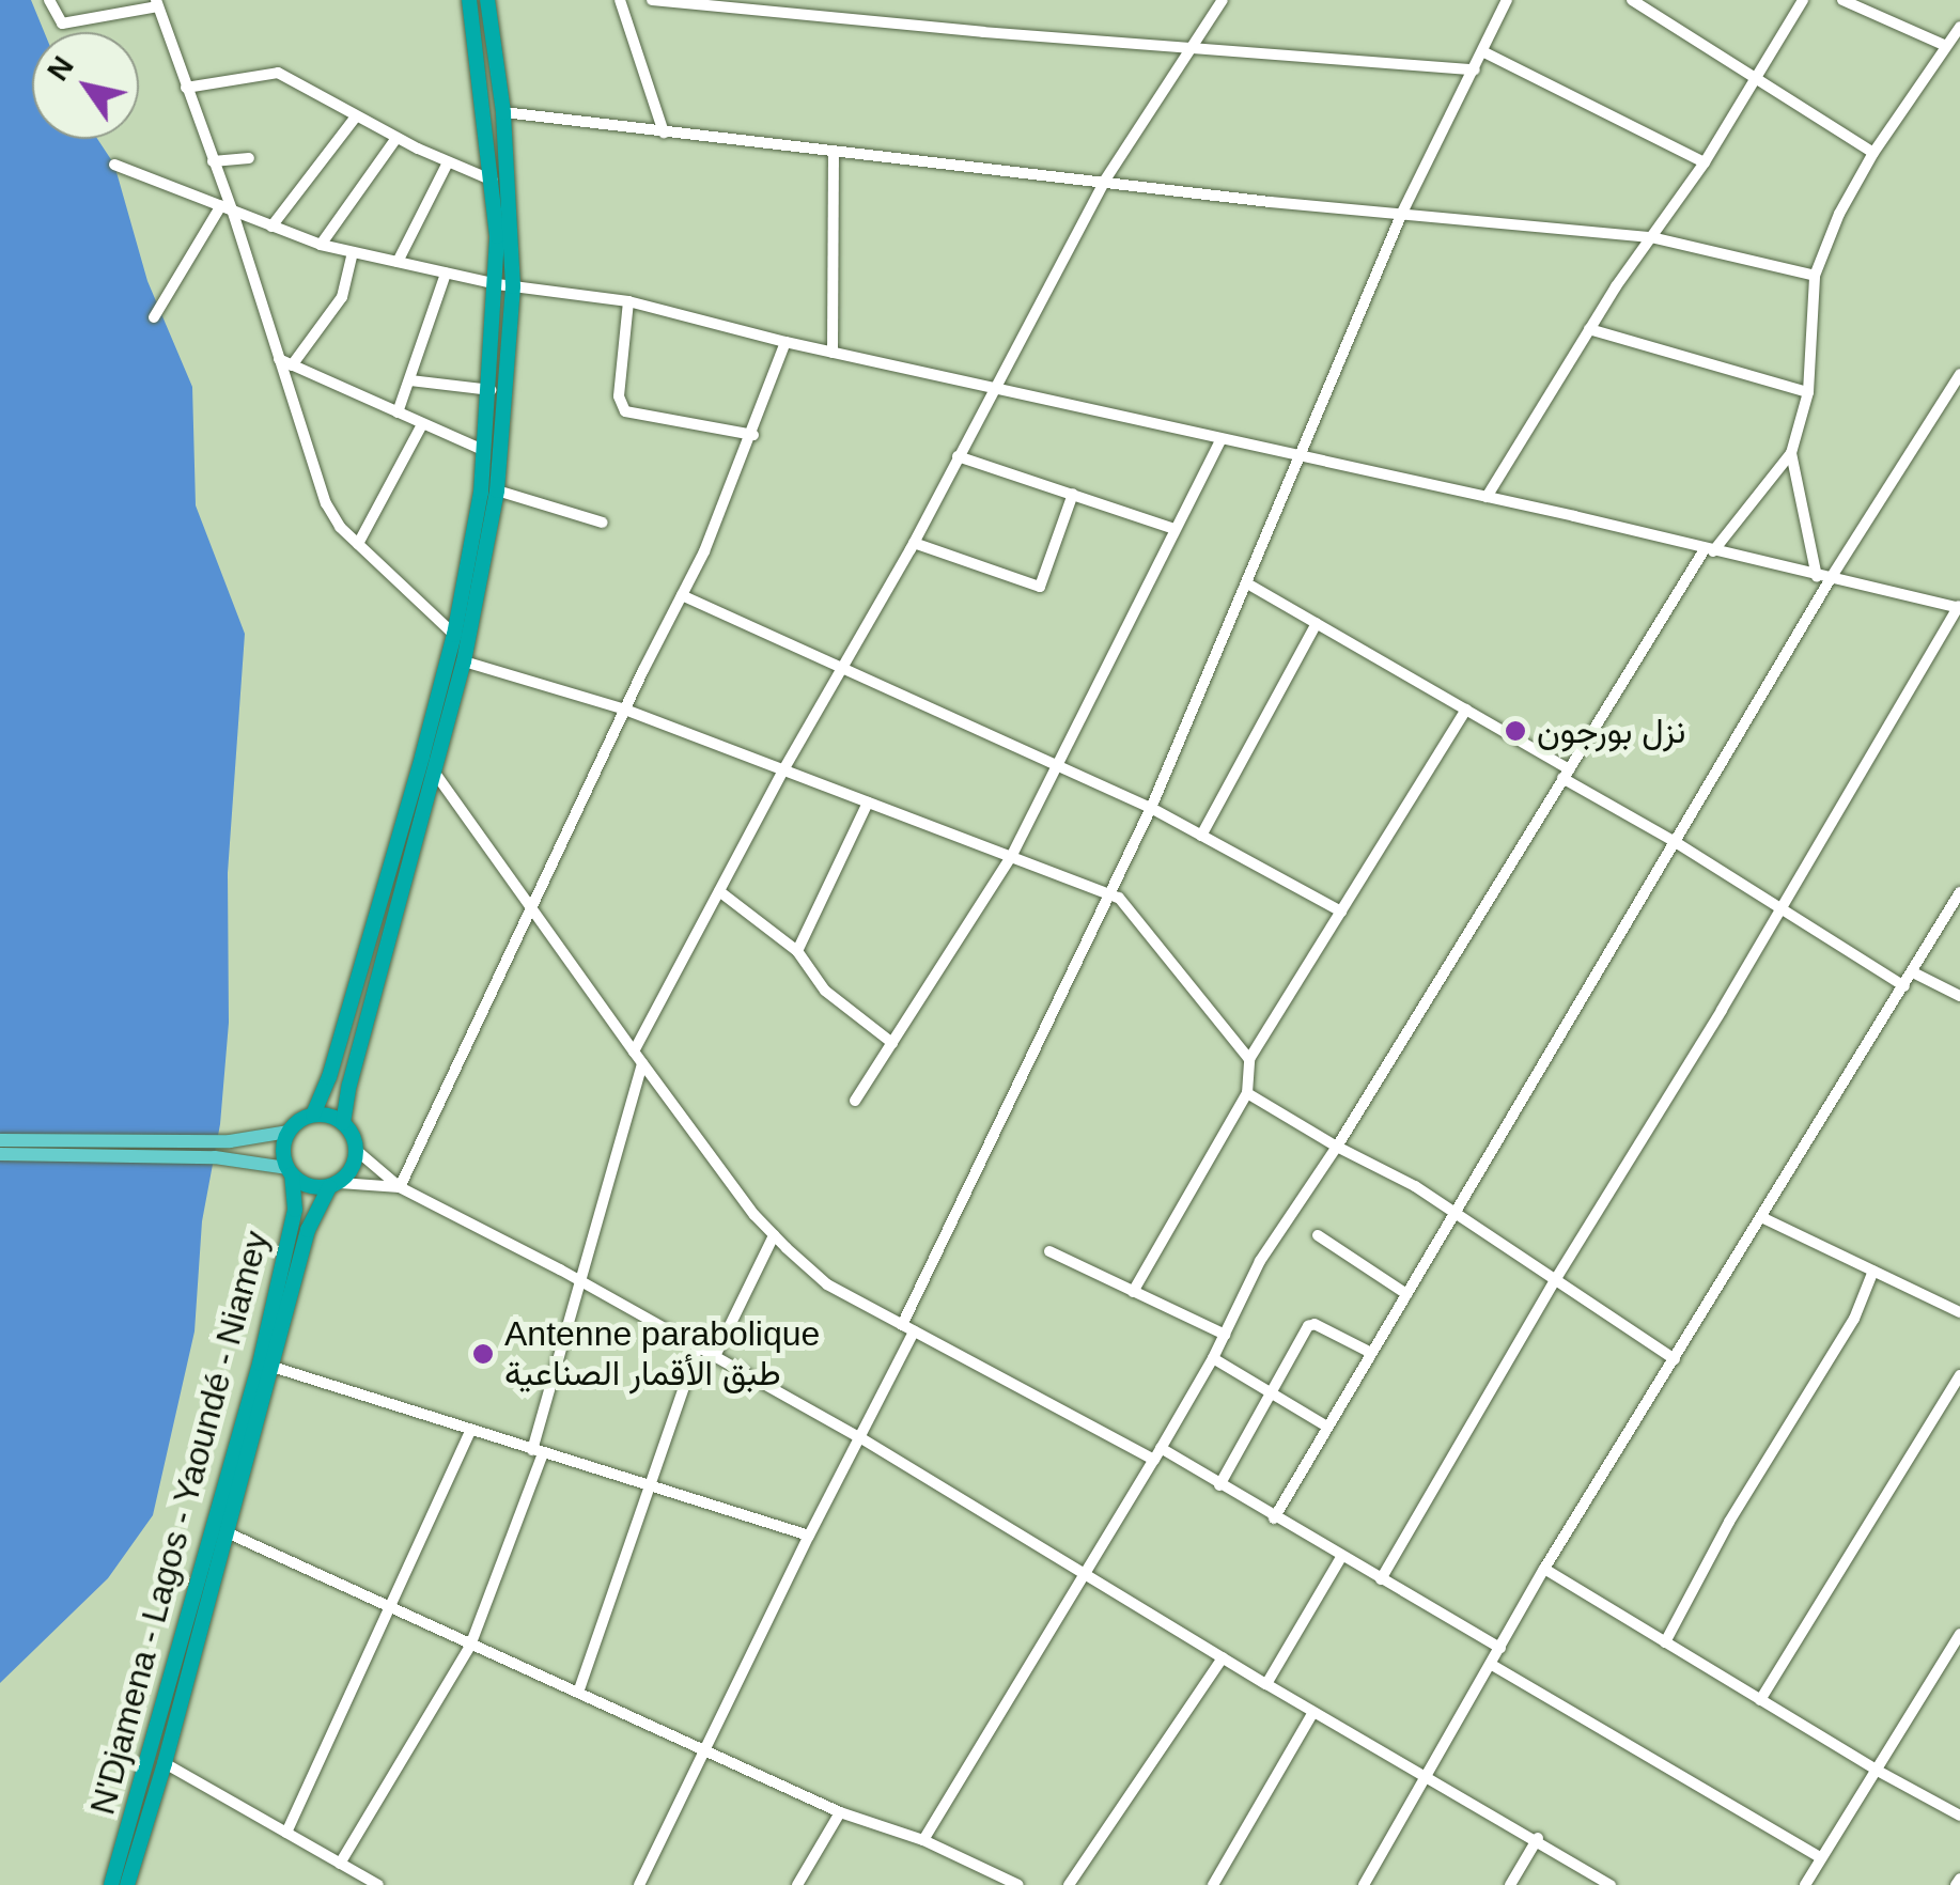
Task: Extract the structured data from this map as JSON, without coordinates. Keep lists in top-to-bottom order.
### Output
{
  "streets": {
    "highway": ["N'Djamena - Lagos - Yaoundé - Niamey"]
  },
  "places": ["نزل بورجون", "Antenne parabolique طبق الأقمار الصناعية"],
  "north": "top left"
}
